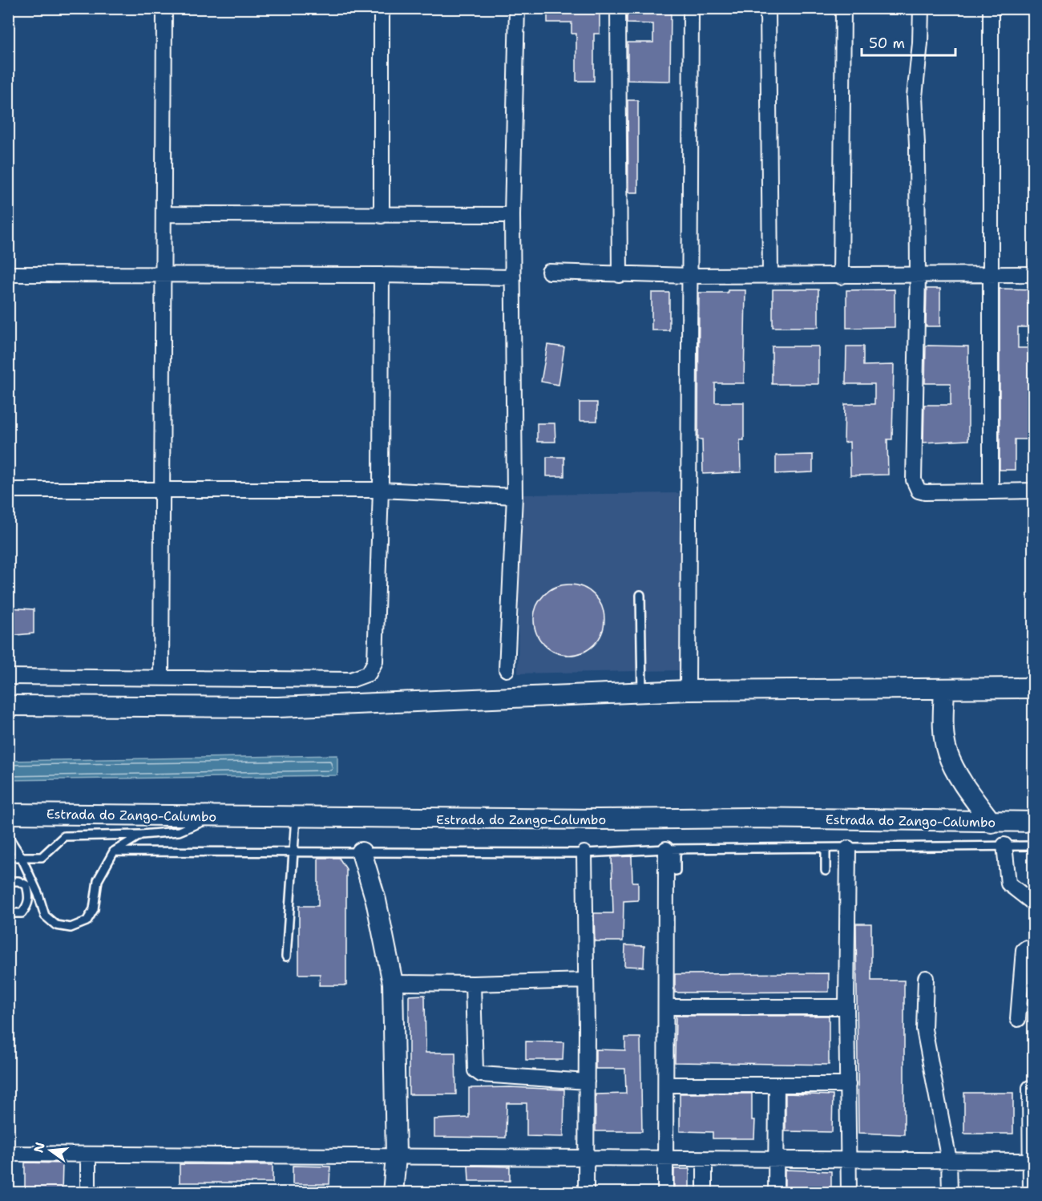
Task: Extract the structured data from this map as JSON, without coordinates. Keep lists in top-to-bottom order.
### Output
{
  "streets": {
    "main road": ["Estrada do Zango-Calumbo"]
  },
  "scale_bar": "50 m",
  "north": "left"
}
